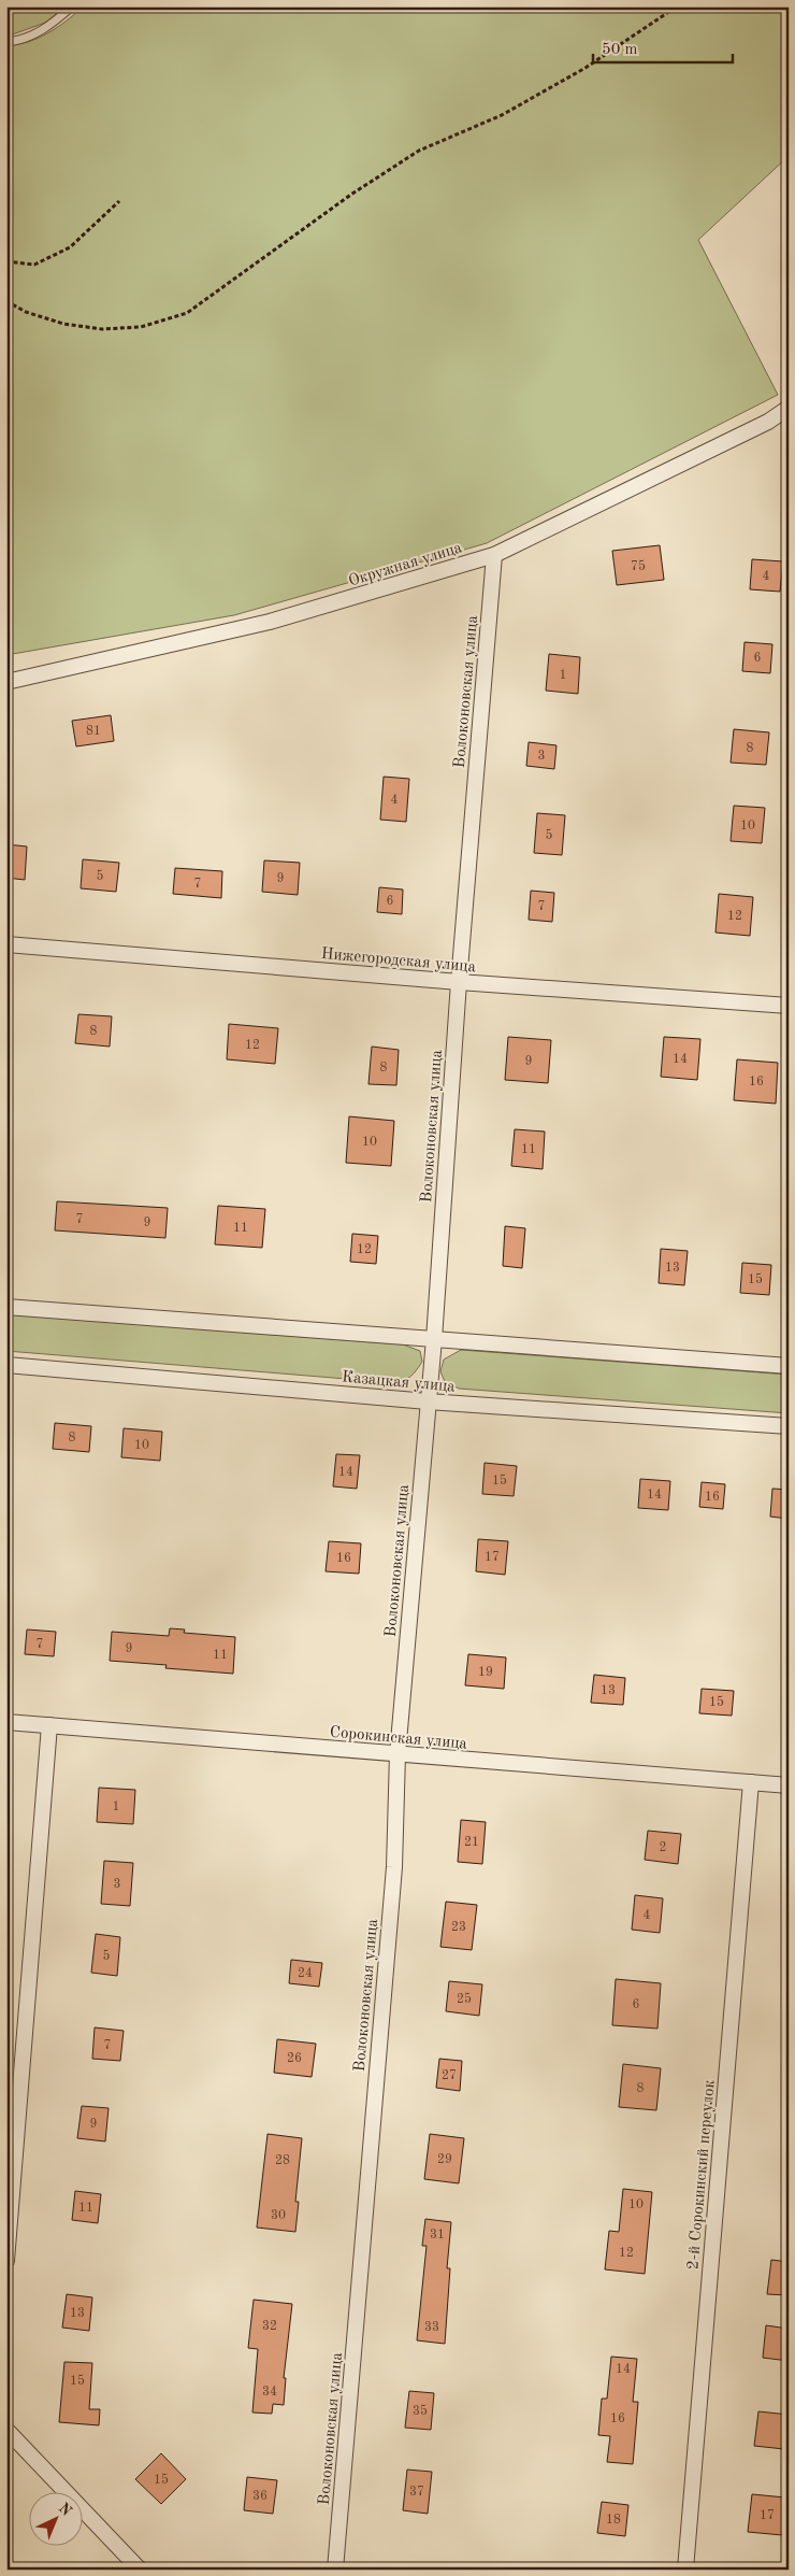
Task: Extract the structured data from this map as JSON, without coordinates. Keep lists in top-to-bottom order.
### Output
{
  "streets": {
    "street": [
      "Окружная улица",
      "Волоконовская улица",
      "Нижегородская улица",
      "Казацкая улица",
      "Сорокинская улица",
      "2-й Сорокинский переулок"
    ]
  },
  "crossings": [
    ["Окружная улица", "Волоконовская улица"],
    ["Волоконовская улица", "Нижегородская улица"],
    ["Волоконовская улица", "Казацкая улица"],
    ["Волоконовская улица", "Сорокинская улица"],
    ["Сорокинская улица", "2-й Сорокинский переулок"]
  ],
  "house_numbers": [
    "75",
    "4",
    "6",
    "1",
    "81",
    "8",
    "3",
    "4",
    "10",
    "5",
    "5",
    "9",
    "7",
    "6",
    "7",
    "12",
    "8",
    "12",
    "14",
    "9",
    "8",
    "16",
    "10",
    "11",
    "7",
    "9",
    "11",
    "12",
    "13",
    "15",
    "8",
    "10",
    "14",
    "15",
    "14",
    "16",
    "17",
    "16",
    "7",
    "9",
    "11",
    "19",
    "13",
    "15",
    "1",
    "21",
    "2",
    "3",
    "4",
    "23",
    "5",
    "24",
    "25",
    "6",
    "7",
    "26",
    "27",
    "8",
    "9",
    "29",
    "28",
    "10",
    "11",
    "30",
    "31",
    "12",
    "13",
    "32",
    "33",
    "14",
    "15",
    "34",
    "35",
    "16",
    "15",
    "37",
    "36",
    "17",
    "18"
  ],
  "scale_bar": "50 m",
  "north": "top right"
}
